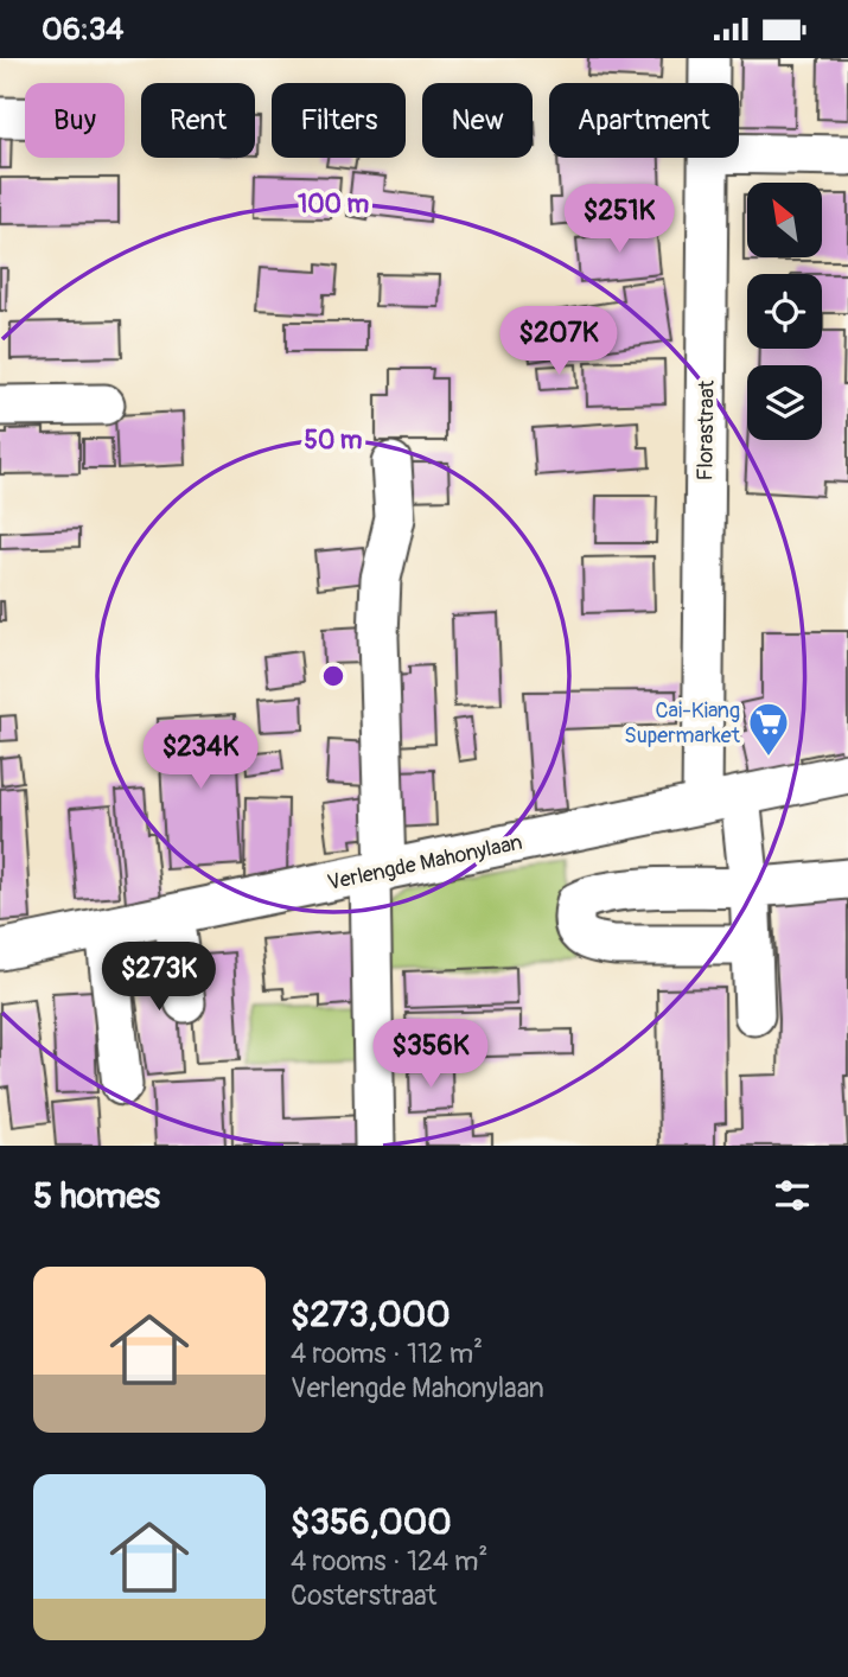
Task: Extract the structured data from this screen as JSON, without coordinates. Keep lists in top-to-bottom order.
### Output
{
  "streets": {
    "street": ["Florastraat", "Verlengde Mahonylaan"]
  },
  "crossings": [
    ["Florastraat", "Verlengde Mahonylaan"]
  ],
  "places": {
    "supermarket": ["Cai-Kiang Supermarket"]
  },
  "north": "top left",
  "page": {
    "status": "06:34",
    "chip": [
      "Buy",
      "Rent",
      "Filters",
      "New",
      "Apartment"
    ],
    "price": [
      "$251K",
      "$207K",
      "$234K",
      "$273K",
      "$356K"
    ],
    "heading": "5 homes",
    "list": [
      {
        "name": "$273,000",
        "note": "4 rooms · 112 m² · Verlengde Mahonylaan"
      },
      {
        "name": "$356,000",
        "note": "4 rooms · 124 m² · Costerstraat"
      }
    ]
  },
  "rings": ["100 m", "50 m"]
}
